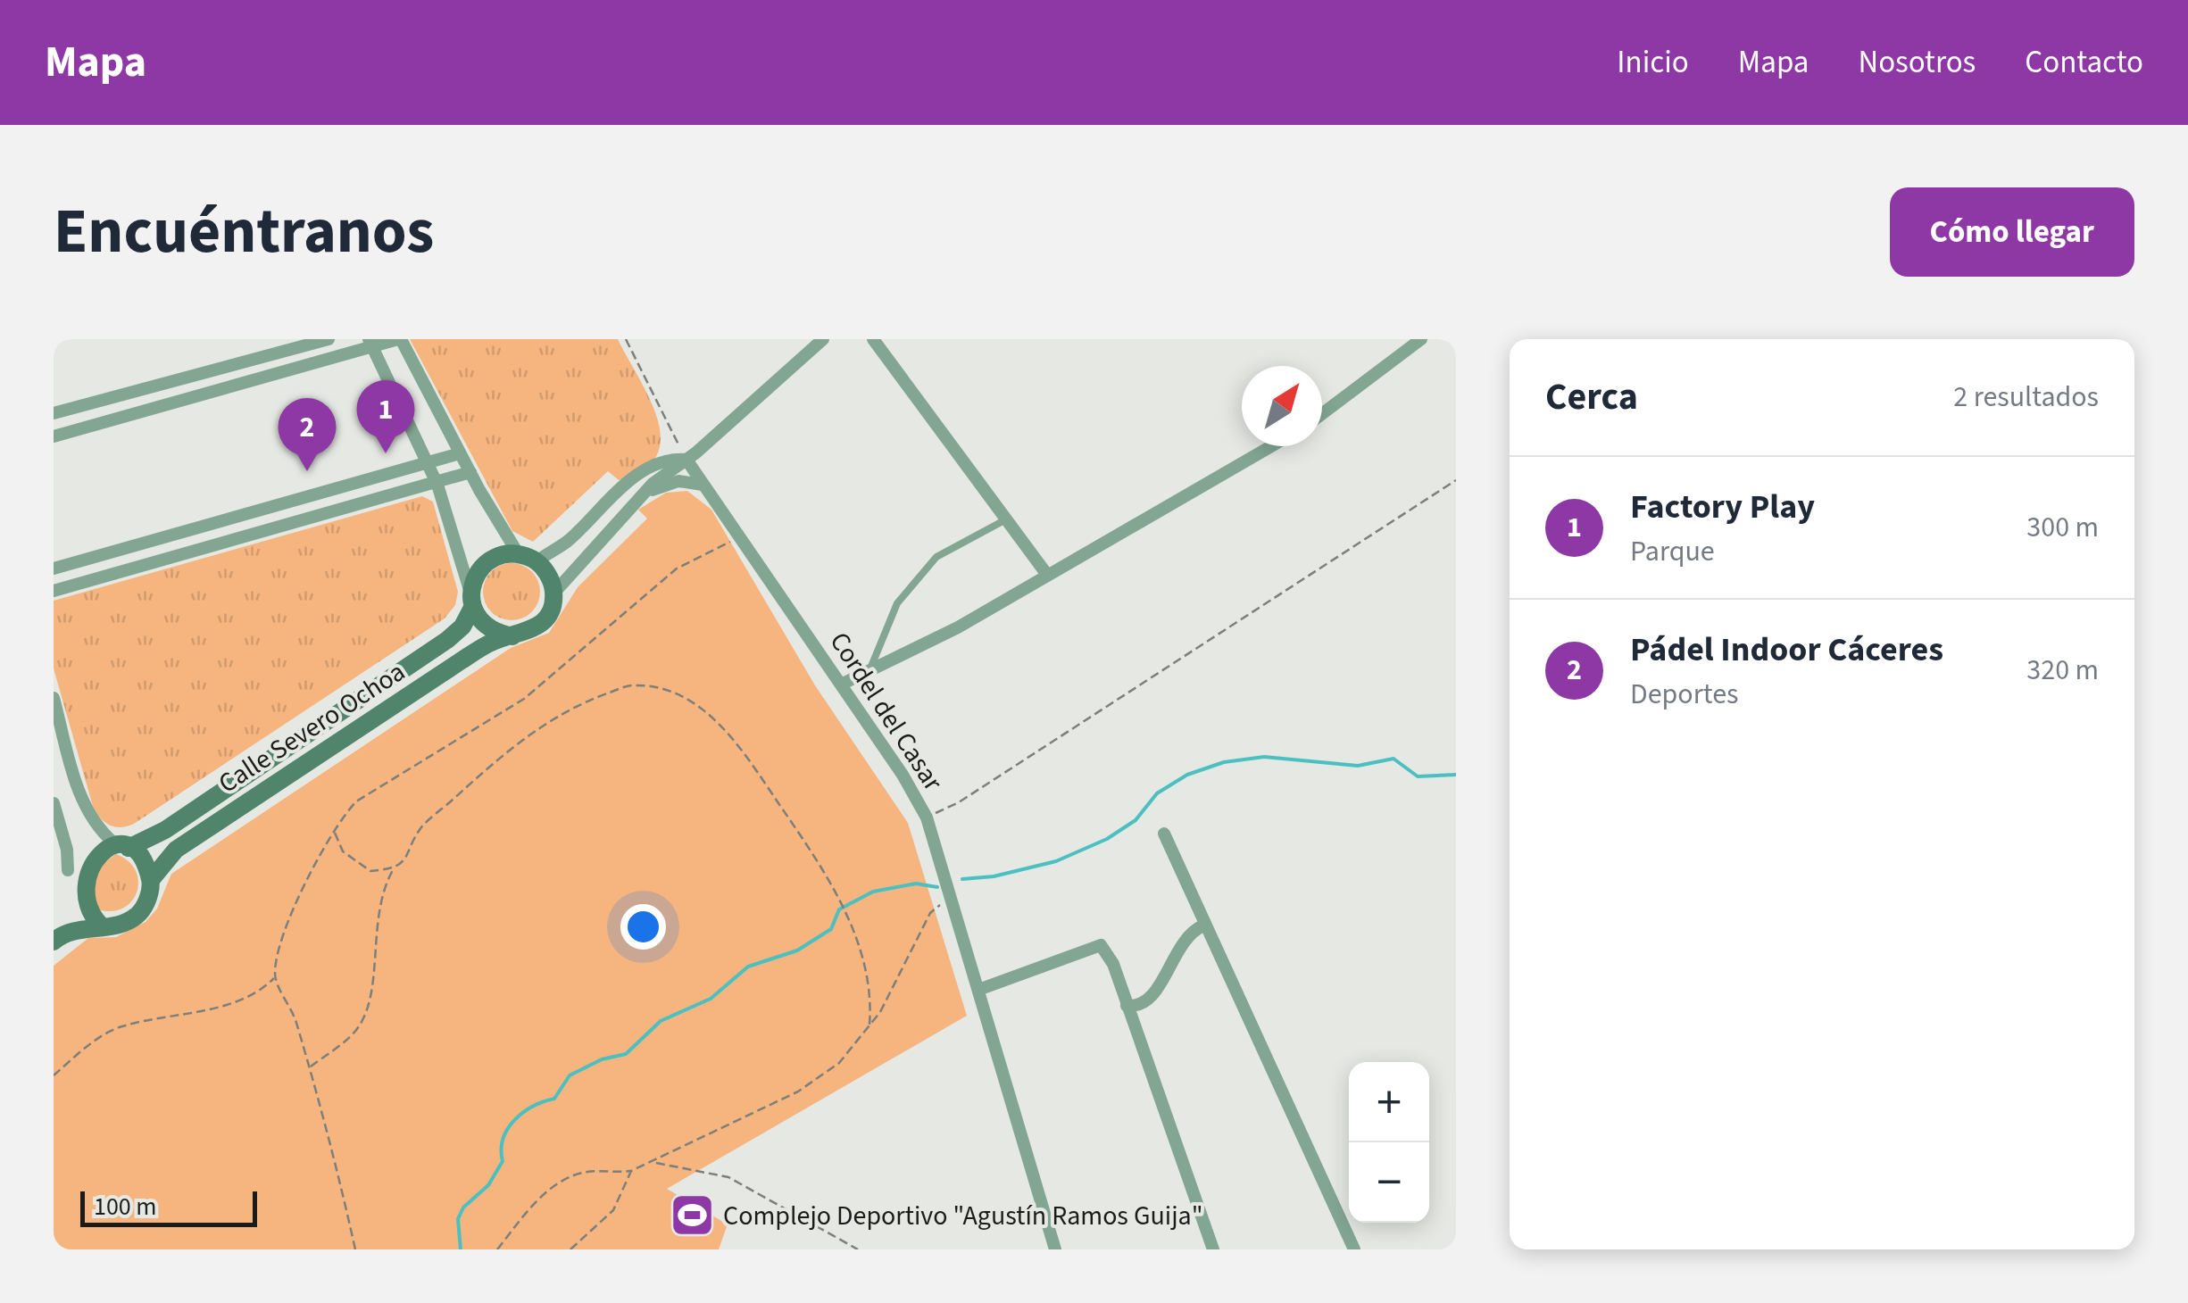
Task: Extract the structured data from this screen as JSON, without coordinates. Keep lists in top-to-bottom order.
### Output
{
  "streets": {
    "main road": ["Calle Severo Ochoa"],
    "street": ["Cordel del Casar"]
  },
  "places": {
    "sports": ["Complejo Deportivo \"Agustín Ramos Guija\""]
  },
  "scale_bar": "100 m",
  "north": "top right",
  "page": {
    "header": "Mapa",
    "nav": [
      "Inicio",
      "Mapa",
      "Nosotros",
      "Contacto"
    ],
    "title": "Encuéntranos",
    "buttons": "Cómo llegar",
    "heading": ["Cerca", "2 resultados"],
    "pins": ["1", "2"],
    "list": [
      {
        "mark": "1",
        "name": "Factory Play",
        "note": "Parque",
        "value": "300 m"
      },
      {
        "mark": "2",
        "name": "Pádel Indoor Cáceres",
        "note": "Deportes",
        "value": "320 m"
      }
    ],
    "map_buttons": ["+", "−"],
    "scale": "100 m"
  }
}
